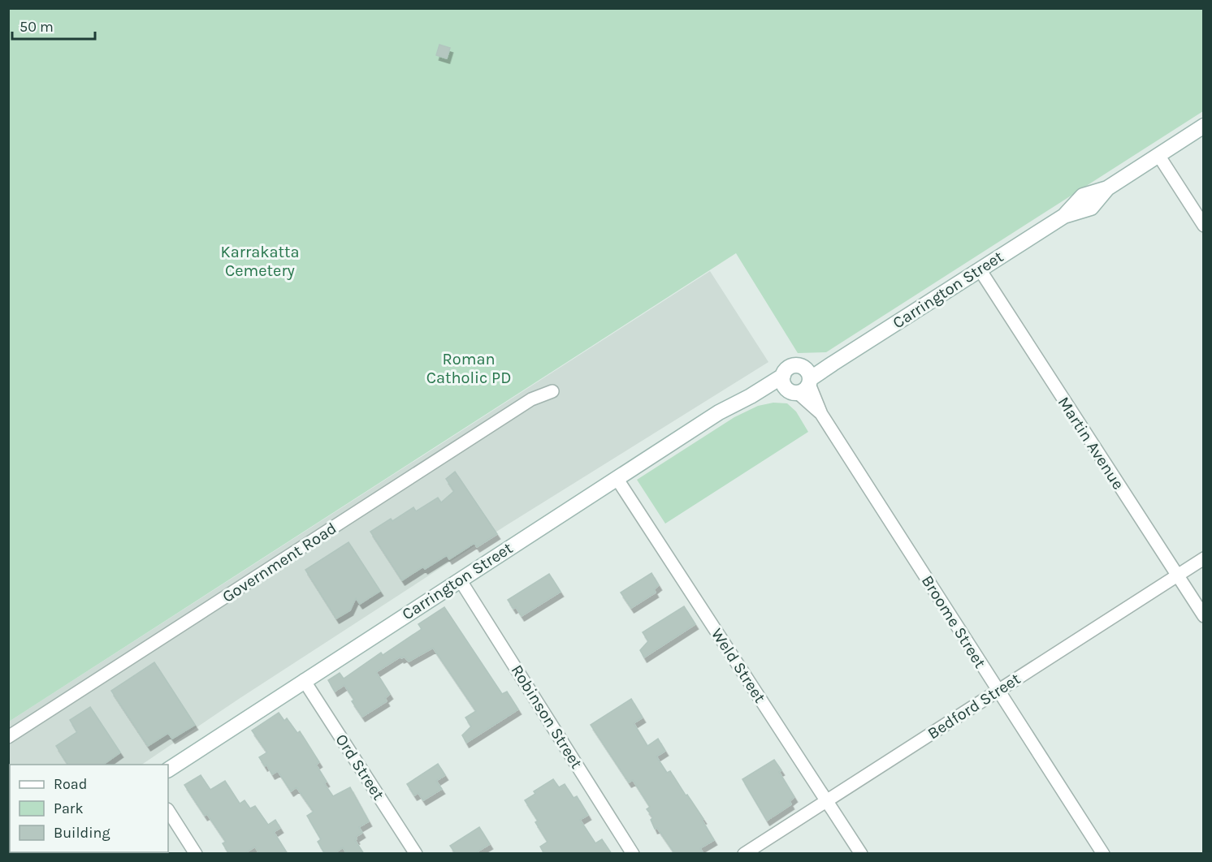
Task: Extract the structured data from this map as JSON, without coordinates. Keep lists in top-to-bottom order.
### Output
{
  "streets": {
    "street": [
      "Carrington Street",
      "Martin Avenue",
      "Government Road",
      "Broome Street",
      "Weld Street",
      "Bedford Street",
      "Robinson Street",
      "Ord Street"
    ]
  },
  "crossings": [
    ["Carrington Street", "Martin Avenue"],
    ["Carrington Street", "Broome Street"],
    ["Carrington Street", "Weld Street"],
    ["Carrington Street", "Robinson Street"],
    ["Carrington Street", "Ord Street"],
    ["Martin Avenue", "Bedford Street"],
    ["Broome Street", "Bedford Street"],
    ["Weld Street", "Bedford Street"]
  ],
  "parks": ["Karrakatta Cemetery", "Roman Catholic PD"],
  "legend": ["Road", "Park", "Building"],
  "scale_bar": "50 m"
}
